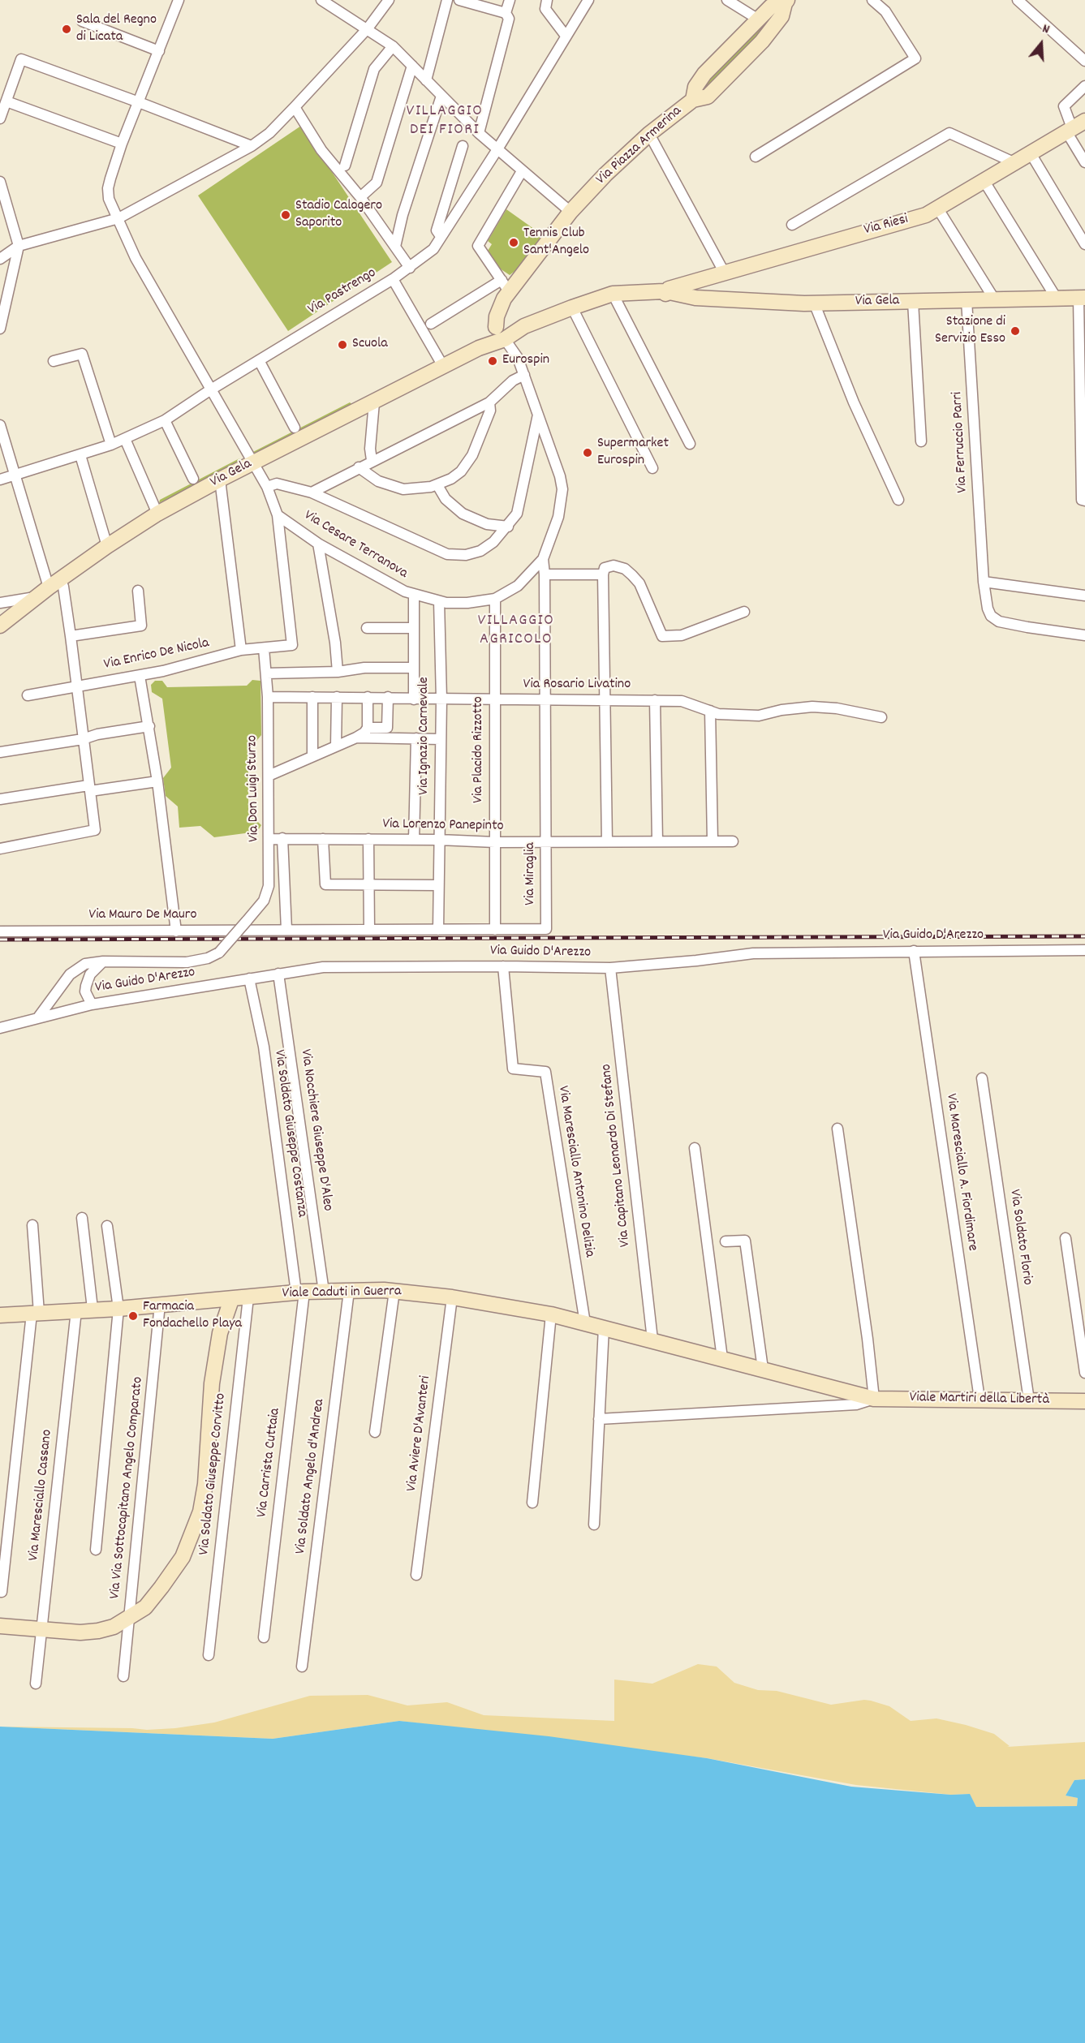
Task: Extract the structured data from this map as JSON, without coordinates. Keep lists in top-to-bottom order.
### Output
{
  "streets": {
    "street": [
      "Via Piazza Armerina",
      "Via Riesi",
      "Via Pastrengo",
      "Via Gela",
      "Via Ferruccio Parri",
      "Via Cesare Terranova",
      "Via Enrico De Nicola",
      "Via Rosario Livatino",
      "Via Ignazio Carnevale",
      "Via Placido Rizzotto",
      "Via Don Luigi Sturzo",
      "Via Lorenzo Panepinto",
      "Via Miraglia",
      "Via Mauro De Mauro",
      "Via Guido D'Arezzo",
      "Via Nocchiere Giuseppe D'Aleo",
      "Via Soldato Giuseppe Costanza",
      "Via Capitano Leonardo Di Stefano",
      "Via Maresciallo Antonino Delizia",
      "Via Maresciallo A. Fiordimare",
      "Via Soldato Florio",
      "Viale Caduti in Guerra",
      "Viale Martiri della Libertà",
      "Via Aviere D'Avanteri",
      "Via Carrista Cuttaia",
      "Via Soldato Giuseppe Corvitto",
      "Via Soldato Angelo d'Andrea",
      "Via Via Sottocapitano Angelo Comparato",
      "Via Maresciallo Cassano"
    ]
  },
  "crossings": [
    ["Via Piazza Armerina", "Via Gela"],
    ["Via Riesi", "Via Gela"],
    ["Via Gela", "Via Ferruccio Parri"],
    ["Via Cesare Terranova", "Via Enrico De Nicola"],
    ["Via Cesare Terranova", "Via Ignazio Carnevale"],
    ["Via Cesare Terranova", "Via Placido Rizzotto"],
    ["Via Cesare Terranova", "Via Miraglia"],
    ["Via Enrico De Nicola", "Via Don Luigi Sturzo"],
    ["Via Rosario Livatino", "Via Ignazio Carnevale"],
    ["Via Rosario Livatino", "Via Placido Rizzotto"],
    ["Via Rosario Livatino", "Via Don Luigi Sturzo"],
    ["Via Rosario Livatino", "Via Miraglia"],
    ["Via Ignazio Carnevale", "Via Lorenzo Panepinto"],
    ["Via Ignazio Carnevale", "Via Miraglia"],
    ["Via Placido Rizzotto", "Via Lorenzo Panepinto"],
    ["Via Placido Rizzotto", "Via Miraglia"],
    ["Via Don Luigi Sturzo", "Via Lorenzo Panepinto"],
    ["Via Lorenzo Panepinto", "Via Miraglia"],
    ["Via Miraglia", "Via Mauro De Mauro"],
    ["Via Guido D'Arezzo", "Via Nocchiere Giuseppe D'Aleo"],
    ["Via Guido D'Arezzo", "Via Soldato Giuseppe Costanza"],
    ["Via Guido D'Arezzo", "Via Capitano Leonardo Di Stefano"],
    ["Via Guido D'Arezzo", "Via Maresciallo Antonino Delizia"],
    ["Via Guido D'Arezzo", "Via Maresciallo A. Fiordimare"],
    ["Via Nocchiere Giuseppe D'Aleo", "Viale Caduti in Guerra"],
    ["Via Soldato Giuseppe Costanza", "Viale Caduti in Guerra"],
    ["Via Soldato Giuseppe Costanza", "Via Carrista Cuttaia"],
    ["Via Capitano Leonardo Di Stefano", "Viale Caduti in Guerra"],
    ["Via Maresciallo Antonino Delizia", "Viale Caduti in Guerra"],
    ["Via Maresciallo A. Fiordimare", "Viale Martiri della Libertà"],
    ["Via Soldato Florio", "Viale Martiri della Libertà"],
    ["Viale Caduti in Guerra", "Viale Martiri della Libertà"],
    ["Viale Caduti in Guerra", "Via Aviere D'Avanteri"],
    ["Viale Caduti in Guerra", "Via Carrista Cuttaia"],
    ["Viale Caduti in Guerra", "Via Soldato Giuseppe Corvitto"],
    ["Viale Caduti in Guerra", "Via Soldato Angelo d'Andrea"],
    ["Viale Caduti in Guerra", "Via Via Sottocapitano Angelo Comparato"],
    ["Viale Caduti in Guerra", "Via Maresciallo Cassano"]
  ],
  "districts": ["VILLAGGIO DEI FIORI", "VILLAGGIO AGRICOLO"],
  "places": [
    "Sala del Regno di Licata",
    "Stadio Calogero Saporito",
    "Tennis Club Sant'Angelo",
    "Stazione di Servizio Esso",
    "Scuola",
    "Eurospin",
    "Supermarket Eurospin",
    "Farmacia Fondachello Playa"
  ],
  "north": "top"
}
